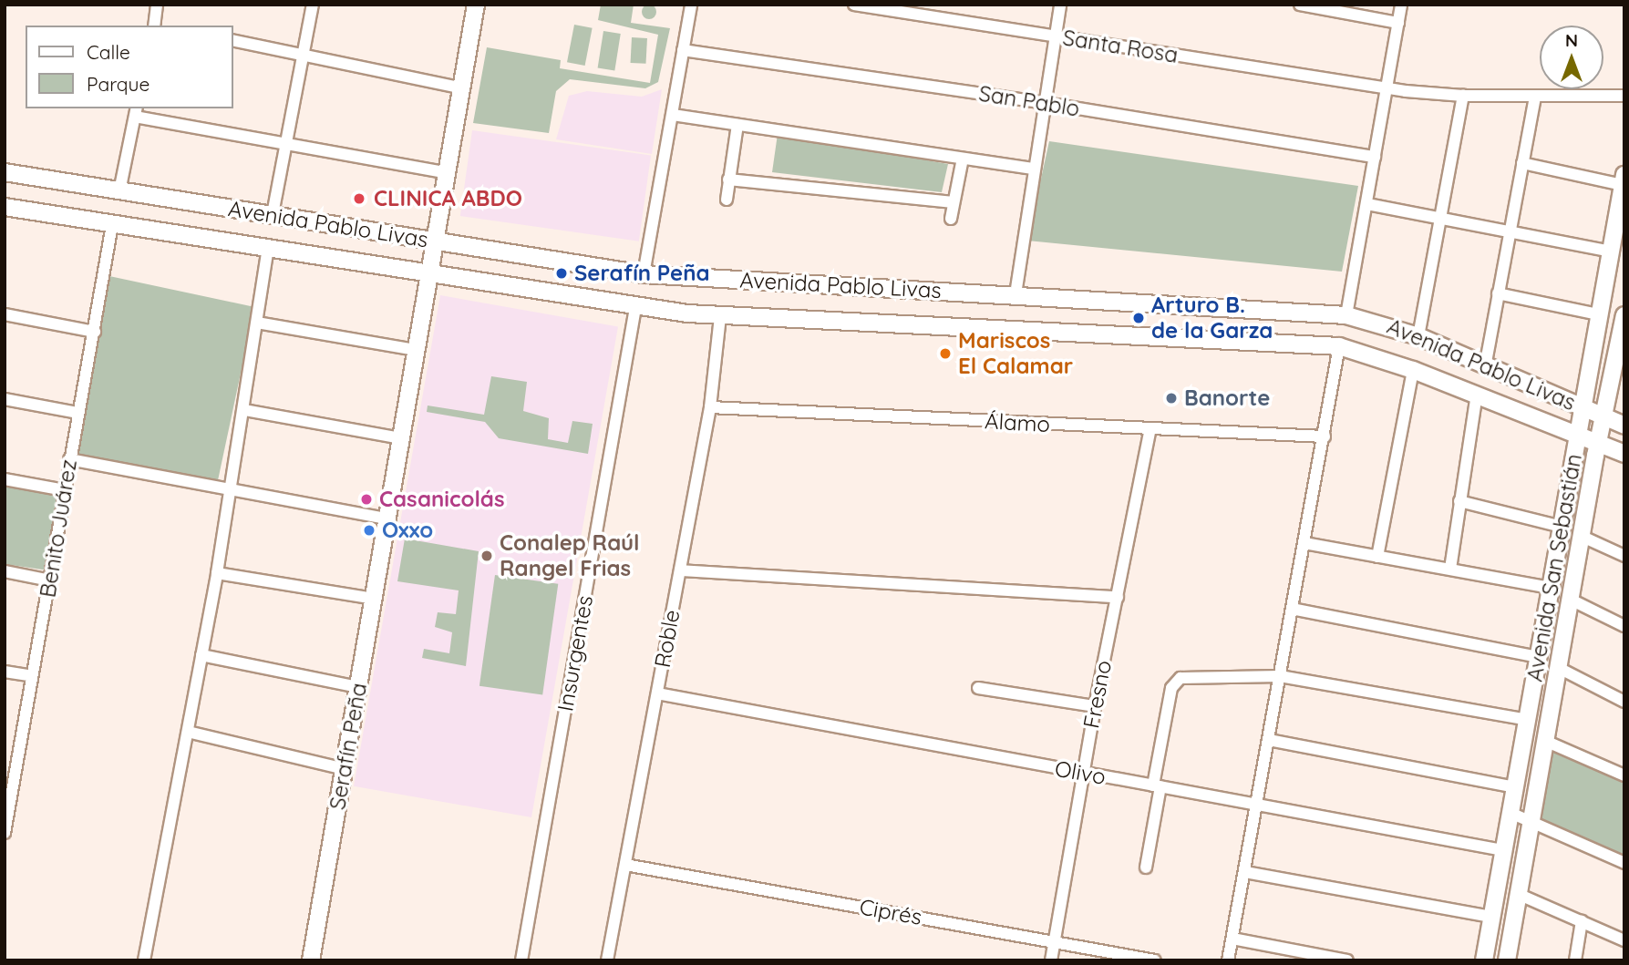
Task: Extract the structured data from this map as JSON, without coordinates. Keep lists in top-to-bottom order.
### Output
{
  "streets": {
    "main road": ["Avenida Pablo Livas", "Avenida San Sebastián", "Serafín Peña"],
    "street": [
      "Santa Rosa",
      "San Pablo",
      "Álamo",
      "Benito Juárez",
      "Roble",
      "Insurgentes",
      "Fresno",
      "Olivo",
      "Ciprés"
    ]
  },
  "crossings": [
    ["Avenida Pablo Livas", "Benito Juárez"],
    ["Avenida Pablo Livas", "Avenida San Sebastián"],
    ["Avenida Pablo Livas", "Roble"],
    ["Avenida Pablo Livas", "Insurgentes"],
    ["Avenida Pablo Livas", "Serafín Peña"],
    ["Álamo", "Roble"],
    ["Álamo", "Fresno"],
    ["Avenida San Sebastián", "Olivo"],
    ["Roble", "Olivo"],
    ["Roble", "Ciprés"],
    ["Fresno", "Olivo"],
    ["Fresno", "Ciprés"]
  ],
  "places": [
    "CLINICA ABDO",
    "Serafín Peña",
    "Arturo B. de la Garza",
    "Mariscos El Calamar",
    "Banorte",
    "Casanicolás",
    "Oxxo",
    "Conalep Raúl Rangel Frias"
  ],
  "legend": ["Calle", "Parque"],
  "north": "top"
}
